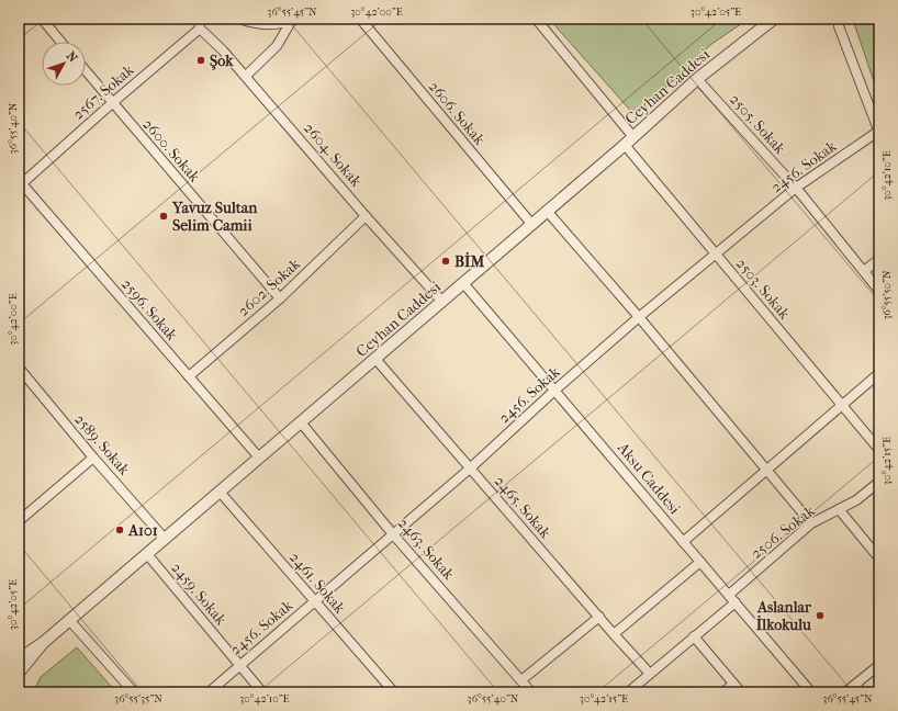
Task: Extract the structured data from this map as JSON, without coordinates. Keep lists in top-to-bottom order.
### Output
{
  "streets": {
    "street": [
      "Ceyhan Caddesi",
      "2567. Sokak",
      "2606. Sokak",
      "2505. Sokak",
      "2600. Sokak",
      "2604. Sokak",
      "2456. Sokak",
      "2602. Sokak",
      "2503. Sokak",
      "2596. Sokak",
      "2589. Sokak",
      "Aksu Caddesi",
      "2465. Sokak",
      "2506. Sokak",
      "2463. Sokak",
      "2461. Sokak",
      "2459. Sokak"
    ]
  },
  "crossings": [
    ["Ceyhan Caddesi", "2606. Sokak"],
    ["Ceyhan Caddesi", "2505. Sokak"],
    ["Ceyhan Caddesi", "2604. Sokak"],
    ["Ceyhan Caddesi", "2503. Sokak"],
    ["Ceyhan Caddesi", "2596. Sokak"],
    ["Ceyhan Caddesi", "2589. Sokak"],
    ["Ceyhan Caddesi", "Aksu Caddesi"],
    ["Ceyhan Caddesi", "2465. Sokak"],
    ["Ceyhan Caddesi", "2463. Sokak"],
    ["Ceyhan Caddesi", "2461. Sokak"],
    ["Ceyhan Caddesi", "2459. Sokak"],
    ["2567. Sokak", "2600. Sokak"],
    ["2567. Sokak", "2604. Sokak"],
    ["2567. Sokak", "2596. Sokak"],
    ["2505. Sokak", "2456. Sokak"],
    ["2600. Sokak", "2602. Sokak"],
    ["2604. Sokak", "2602. Sokak"],
    ["2456. Sokak", "2503. Sokak"],
    ["2456. Sokak", "Aksu Caddesi"],
    ["2456. Sokak", "2465. Sokak"],
    ["2456. Sokak", "2463. Sokak"],
    ["2456. Sokak", "2461. Sokak"],
    ["2456. Sokak", "2459. Sokak"],
    ["2602. Sokak", "2596. Sokak"],
    ["Aksu Caddesi", "2506. Sokak"]
  ],
  "places": [
    "Şok",
    "Yavuz Sultan Selim Camii",
    "BİM",
    "A101",
    "Aslanlar İlkokulu"
  ],
  "north": "top right",
  "coordinates": [
    "36°55'45\"N",
    "30°42'00\"E",
    "30°42'05\"E",
    "36°55'40\"N",
    "30°42'10\"E",
    "36°55'50\"N",
    "30°42'15\"E",
    "36°55'35\"N"
  ]
}
